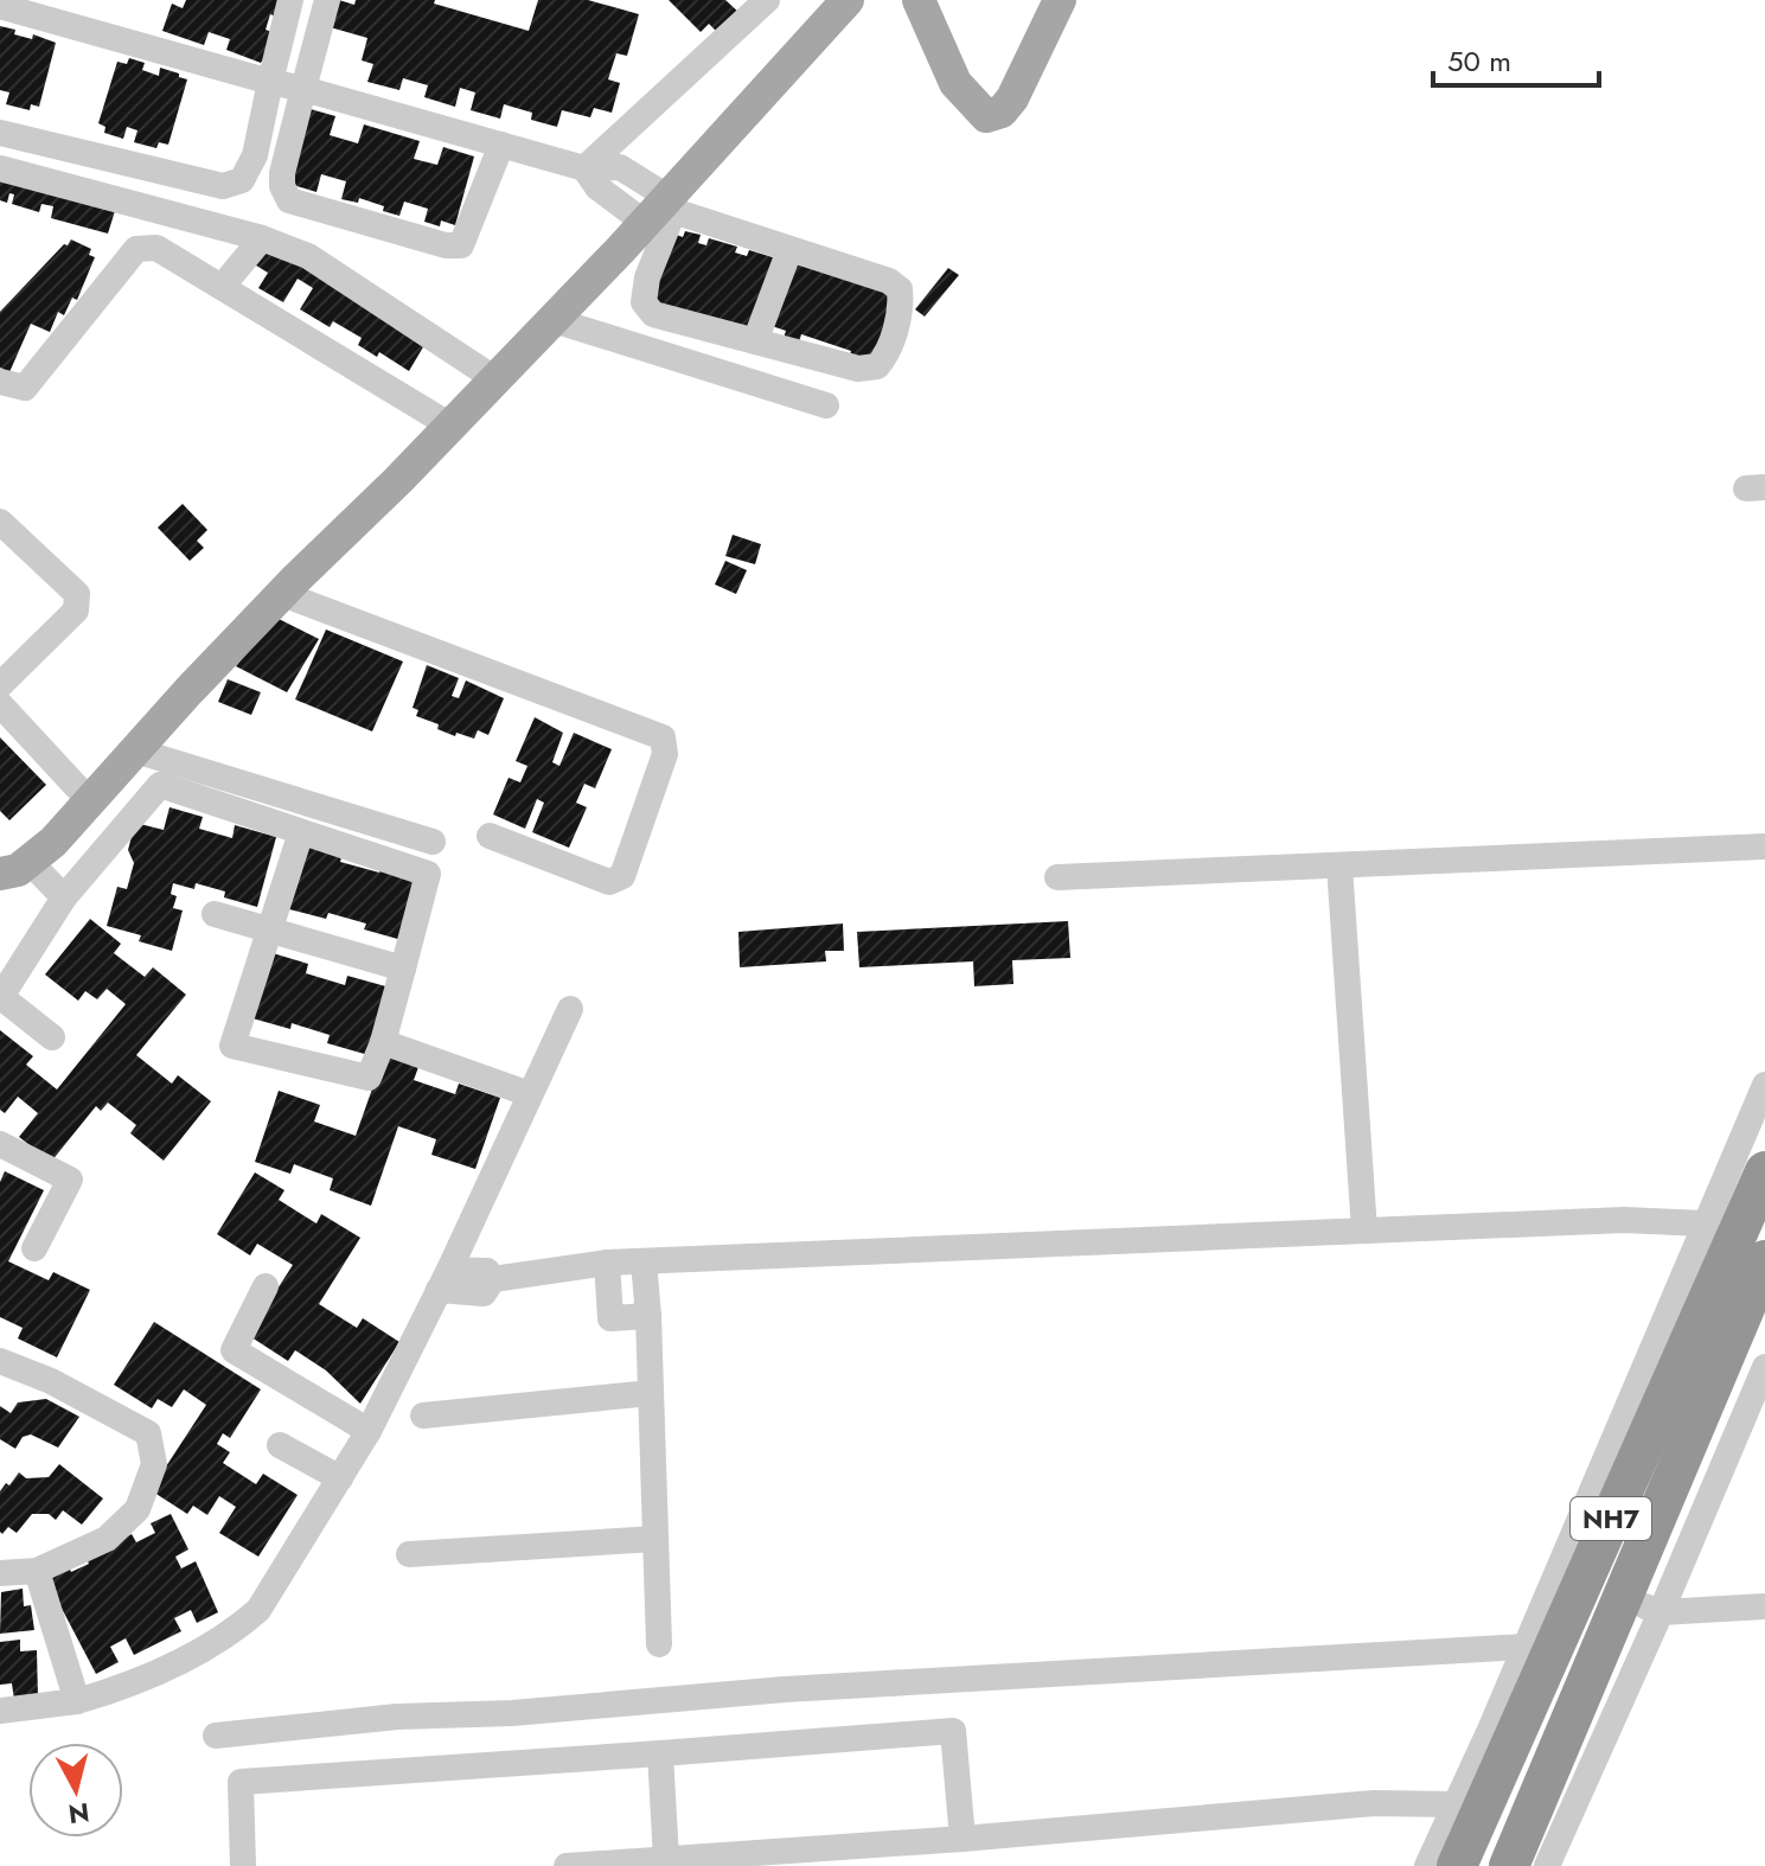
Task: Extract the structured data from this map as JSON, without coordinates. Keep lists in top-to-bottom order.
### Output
{
  "streets": {
    "highway": ["NH7"]
  },
  "scale_bar": "50 m",
  "north": "bottom"
}
